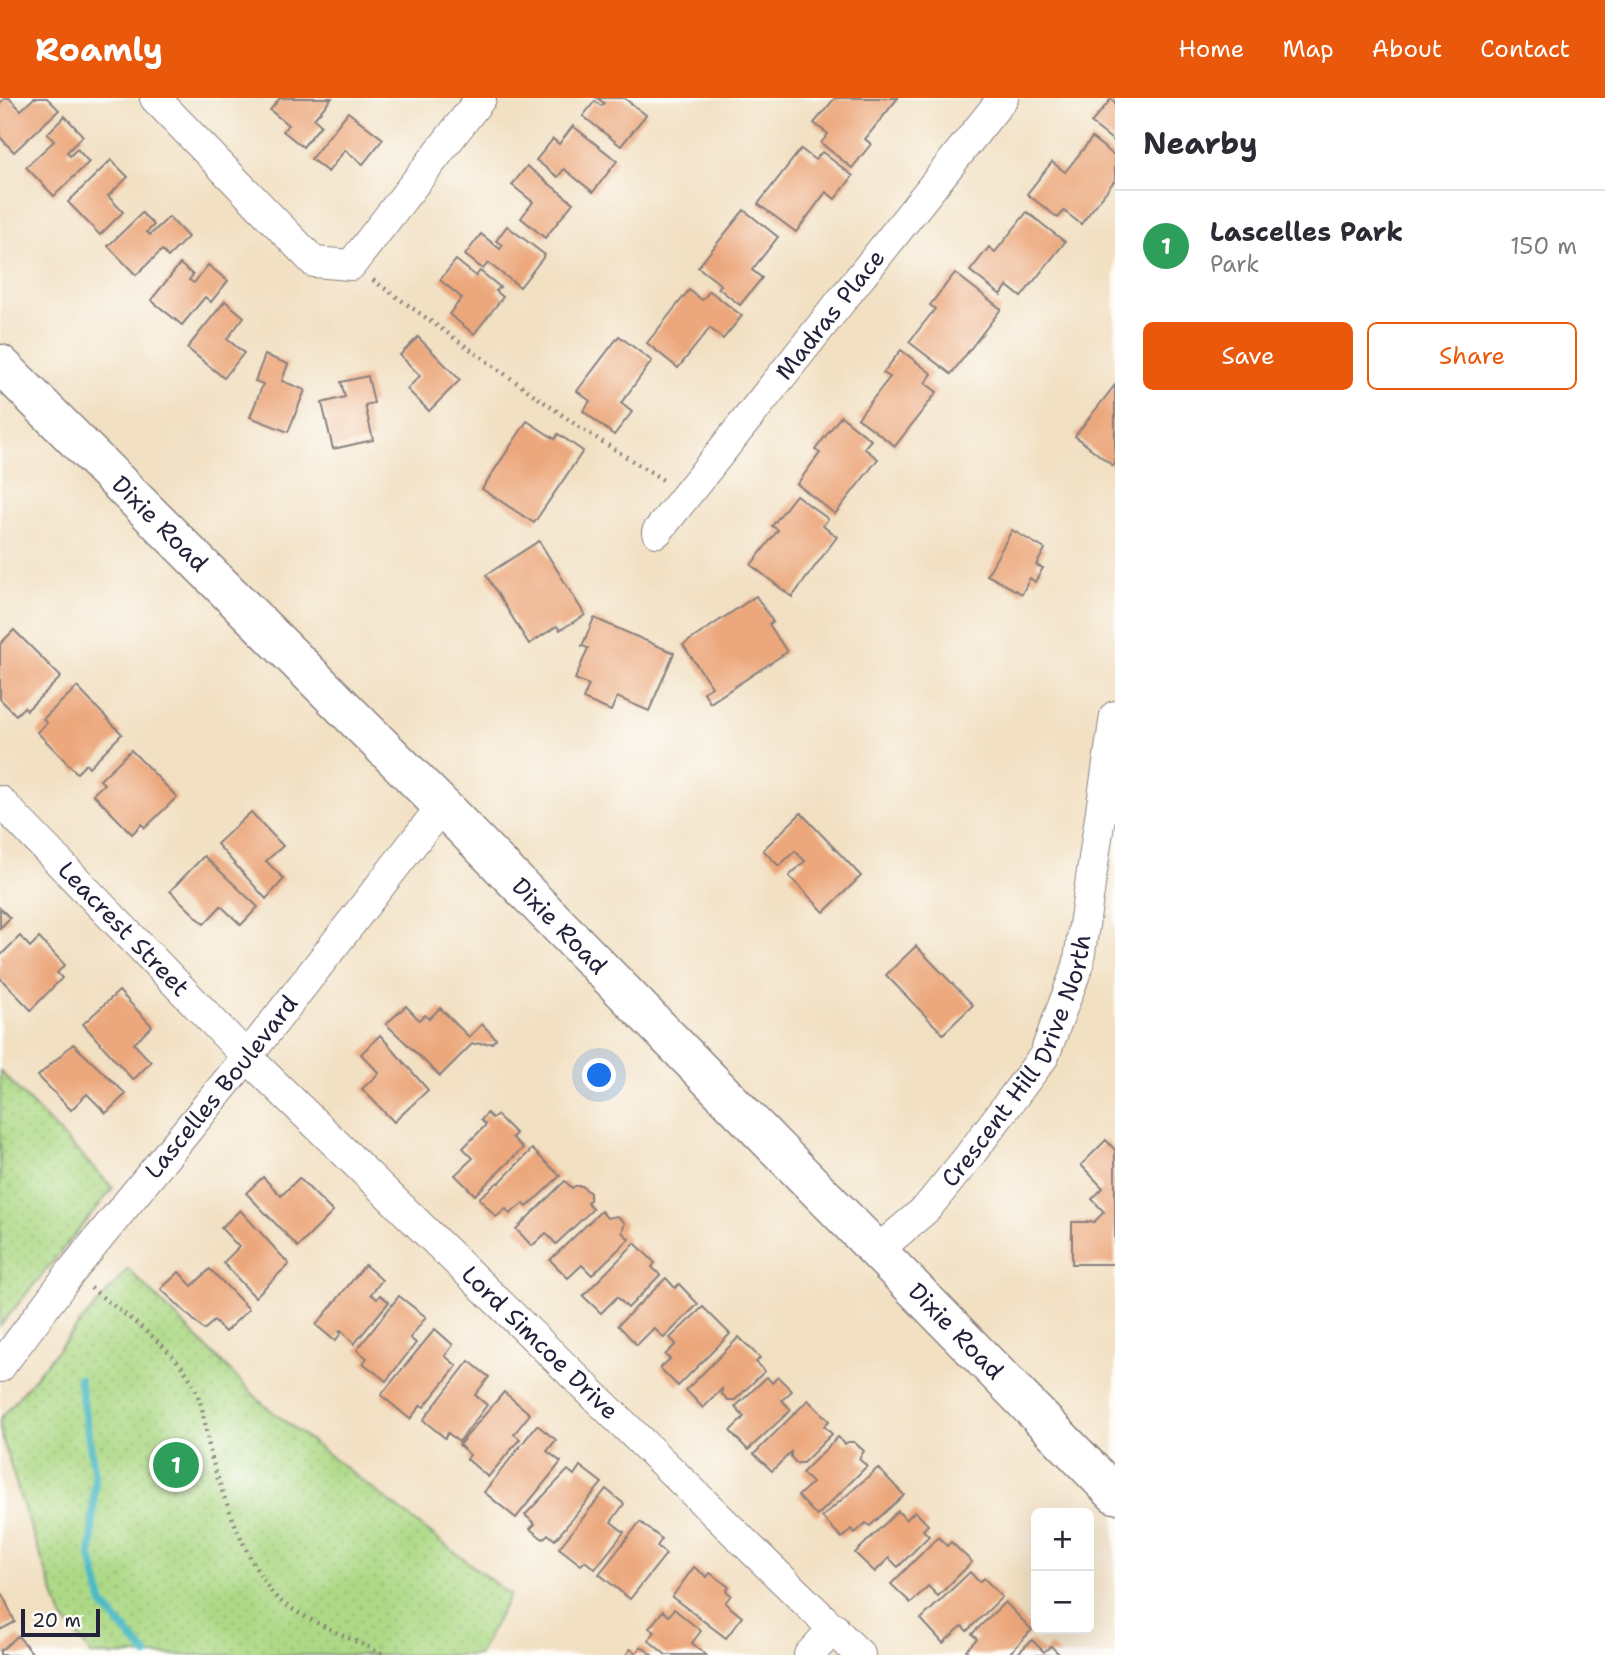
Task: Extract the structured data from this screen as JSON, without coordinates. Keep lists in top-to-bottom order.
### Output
{
  "streets": {
    "main road": ["Dixie Road"],
    "street": [
      "Madras Place",
      "Leacrest Street",
      "Crescent Hill Drive North",
      "Lascelles Boulevard",
      "Lord Simcoe Drive"
    ]
  },
  "crossings": [
    ["Dixie Road", "Crescent Hill Drive North"],
    ["Dixie Road", "Lascelles Boulevard"],
    ["Leacrest Street", "Lascelles Boulevard"],
    ["Leacrest Street", "Lord Simcoe Drive"],
    ["Lascelles Boulevard", "Lord Simcoe Drive"]
  ],
  "scale_bar": "20 m",
  "page": {
    "header": "Roamly",
    "nav": [
      "Home",
      "Map",
      "About",
      "Contact"
    ],
    "heading": "Nearby",
    "list": [
      {
        "mark": "1",
        "name": "Lascelles Park",
        "note": "Park",
        "value": "150 m"
      }
    ],
    "buttons": ["Save", "Share"],
    "pins": "1",
    "map_buttons": ["+", "−"],
    "scale": "20 m"
  }
}
